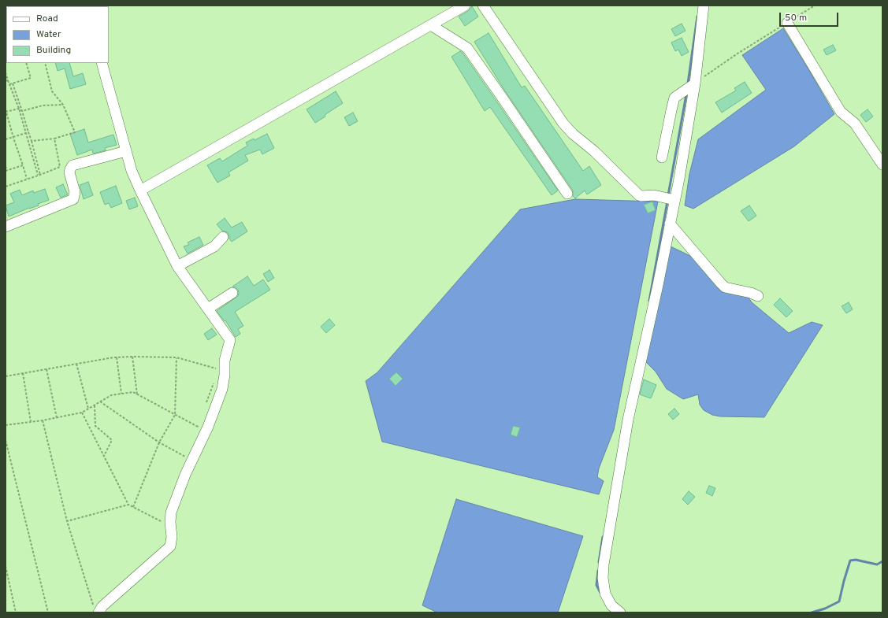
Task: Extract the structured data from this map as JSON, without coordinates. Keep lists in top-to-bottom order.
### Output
{
  "legend": ["Road", "Water", "Building"],
  "scale_bar": "50 m"
}
